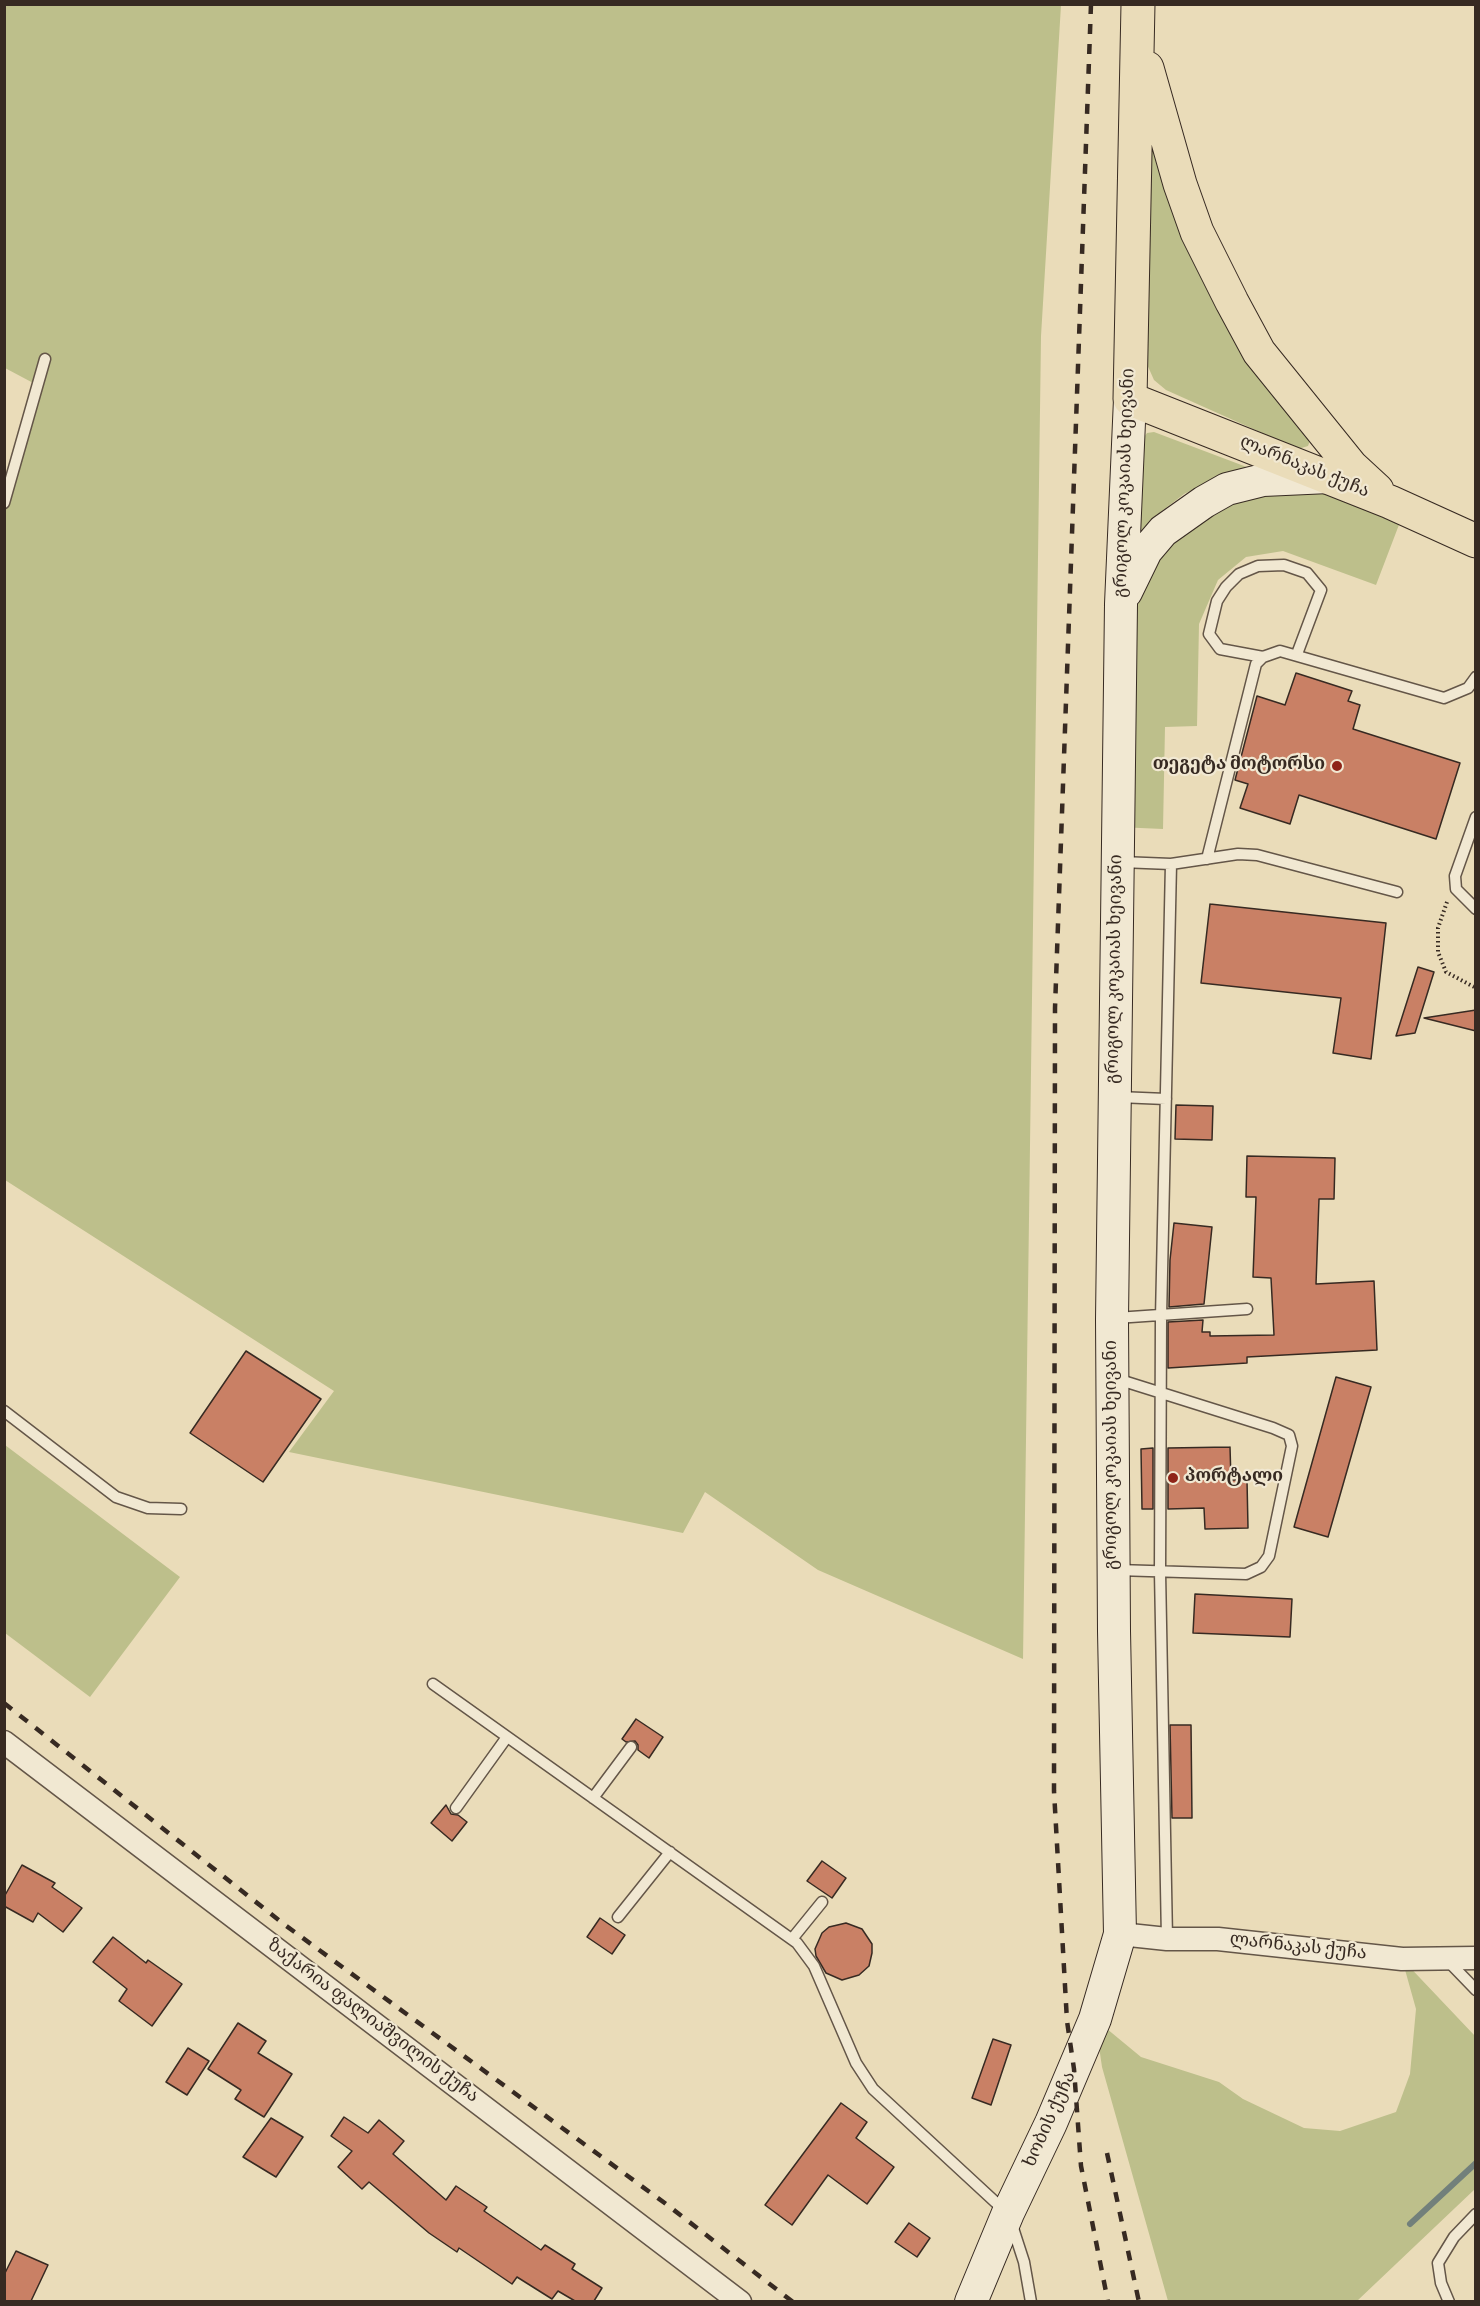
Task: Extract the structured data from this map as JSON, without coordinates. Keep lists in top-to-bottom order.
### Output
{
  "streets": {
    "highway": ["ლარნაკას ქუჩა", "გრიგოლ კოკაიას ხეივანი"],
    "main road": ["ხობის ქუჩა"],
    "street": ["ზაქარია ფალიაშვილის ქუჩა"]
  },
  "crossings": [
    ["ლარნაკას ქუჩა", "გრიგოლ კოკაიას ხეივანი"],
    ["ლარნაკას ქუჩა", "ხობის ქუჩა"],
    ["გრიგოლ კოკაიას ხეივანი", "ხობის ქუჩა"]
  ],
  "places": ["თეგეტა მოტორსი", "პორტალი"]
}
